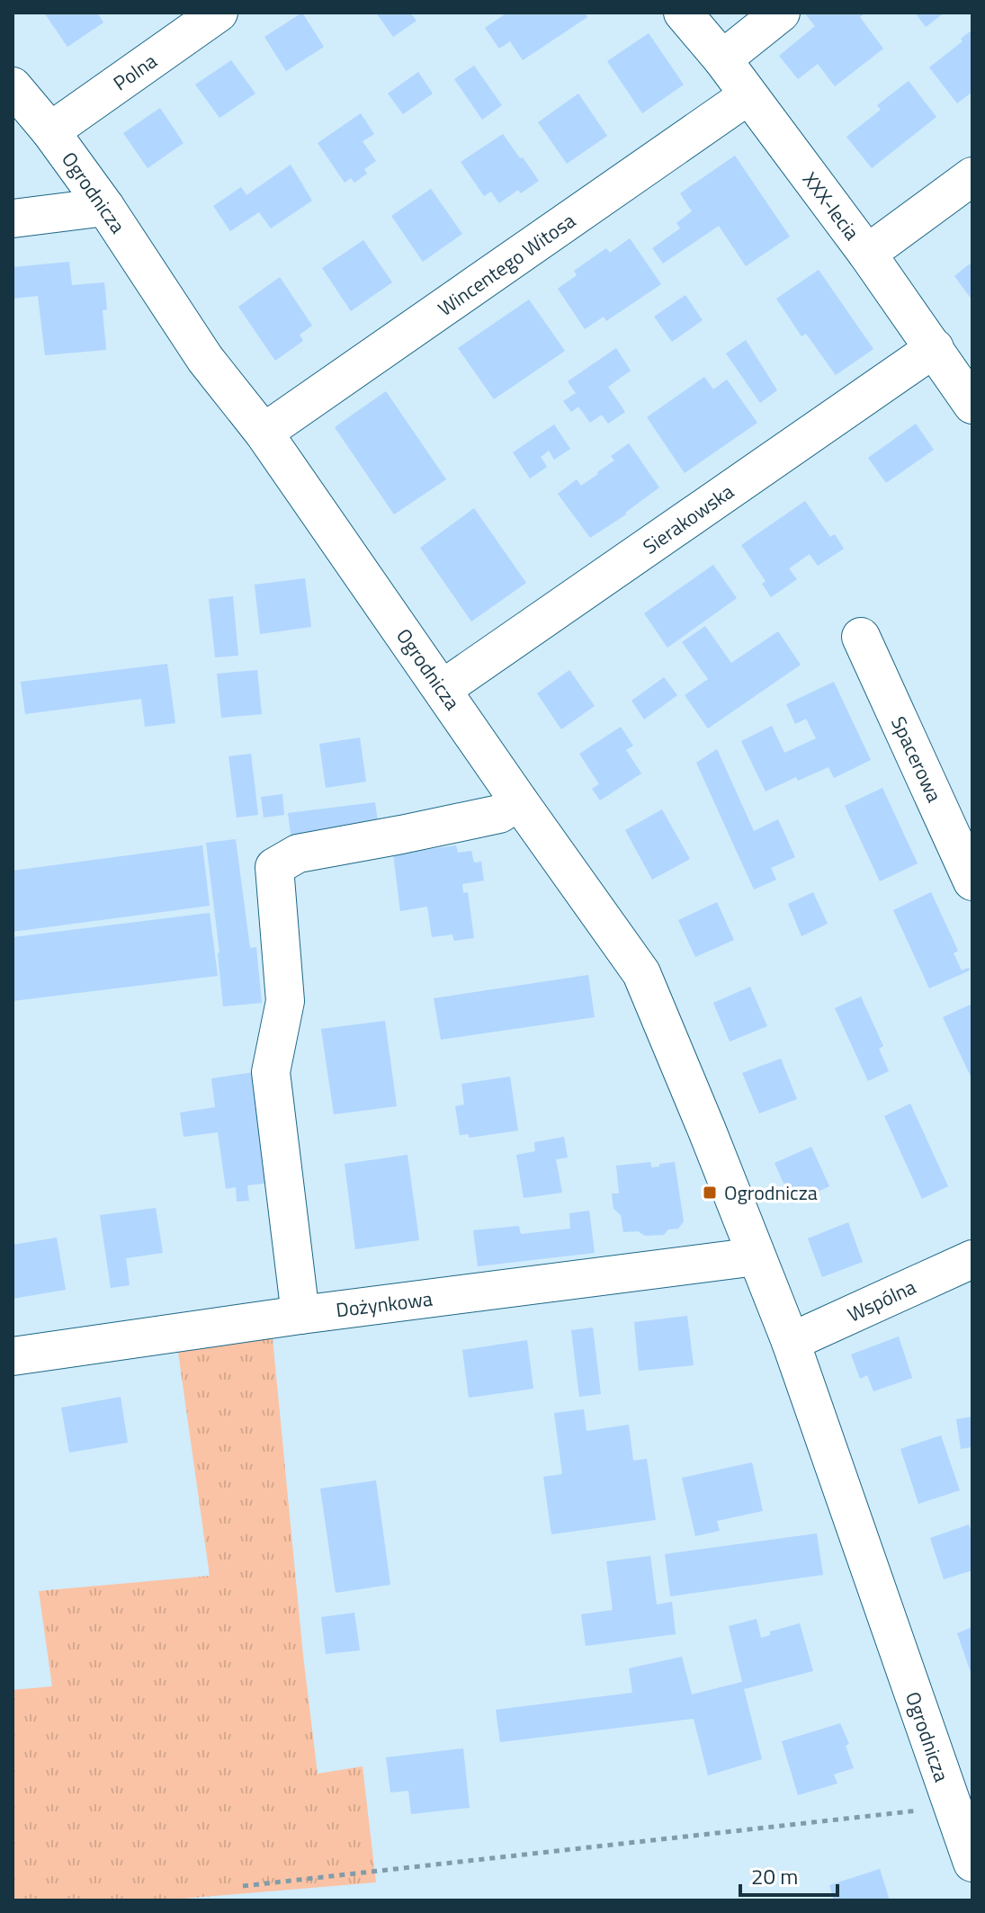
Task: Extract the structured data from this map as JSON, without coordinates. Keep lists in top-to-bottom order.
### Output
{
  "streets": {
    "street": [
      "Polna",
      "Ogrodnicza",
      "XXX-lecia",
      "Wincentego Witosa",
      "Sierakowska",
      "Spacerowa",
      "Wspólna",
      "Dożynkowa"
    ]
  },
  "crossings": [
    ["Polna", "Ogrodnicza"],
    ["Ogrodnicza", "Wincentego Witosa"],
    ["Ogrodnicza", "Sierakowska"],
    ["Ogrodnicza", "Wspólna"],
    ["Ogrodnicza", "Dożynkowa"],
    ["XXX-lecia", "Wincentego Witosa"],
    ["XXX-lecia", "Sierakowska"]
  ],
  "places": {
    "transit": ["Ogrodnicza"]
  },
  "scale_bar": "20 m"
}
